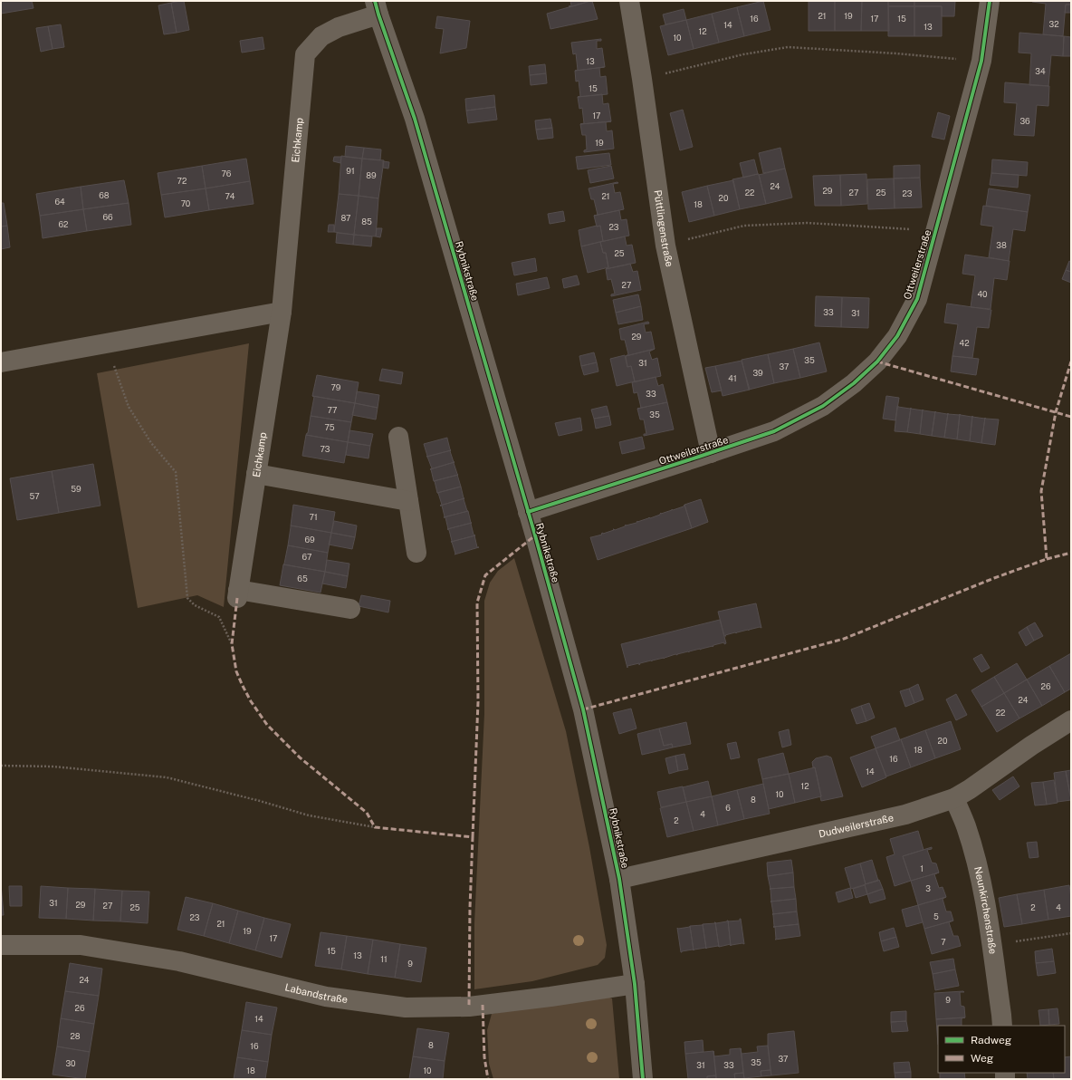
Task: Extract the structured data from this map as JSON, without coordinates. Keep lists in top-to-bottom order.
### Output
{
  "streets": {
    "street": [
      "Eichkamp",
      "Püttlingenstraße",
      "Ottweilerstraße",
      "Rybnikstraße",
      "Dudweilerstraße",
      "Neunkirchenstraße",
      "Labandstraße"
    ]
  },
  "crossings": [
    ["Eichkamp", "Rybnikstraße"],
    ["Püttlingenstraße", "Ottweilerstraße"],
    ["Ottweilerstraße", "Rybnikstraße"],
    ["Rybnikstraße", "Dudweilerstraße"],
    ["Rybnikstraße", "Labandstraße"],
    ["Dudweilerstraße", "Neunkirchenstraße"]
  ],
  "house_numbers": [
    "21",
    "19",
    "16",
    "17",
    "15",
    "32",
    "14",
    "13",
    "12",
    "10",
    "13",
    "34",
    "15",
    "17",
    "36",
    "19",
    "91",
    "76",
    "89",
    "72",
    "24",
    "29",
    "22",
    "27",
    "25",
    "23",
    "68",
    "74",
    "21",
    "20",
    "64",
    "70",
    "18",
    "66",
    "87",
    "85",
    "62",
    "23",
    "38",
    "25",
    "27",
    "40",
    "33",
    "31",
    "29",
    "42",
    "35",
    "31",
    "37",
    "39",
    "41",
    "79",
    "33",
    "77",
    "35",
    "75",
    "73",
    "59",
    "57",
    "71",
    "69",
    "67",
    "65",
    "26",
    "24",
    "22",
    "20",
    "18",
    "16",
    "14",
    "12",
    "10",
    "8",
    "6",
    "4",
    "2",
    "1",
    "3",
    "31",
    "29",
    "27",
    "25",
    "2",
    "4",
    "5",
    "23",
    "21",
    "19",
    "17",
    "7",
    "15",
    "13",
    "11",
    "9",
    "24",
    "9",
    "26",
    "14",
    "28",
    "8",
    "16",
    "37",
    "35",
    "30",
    "31",
    "33",
    "18",
    "10"
  ],
  "legend": ["Radweg", "Weg"]
}
